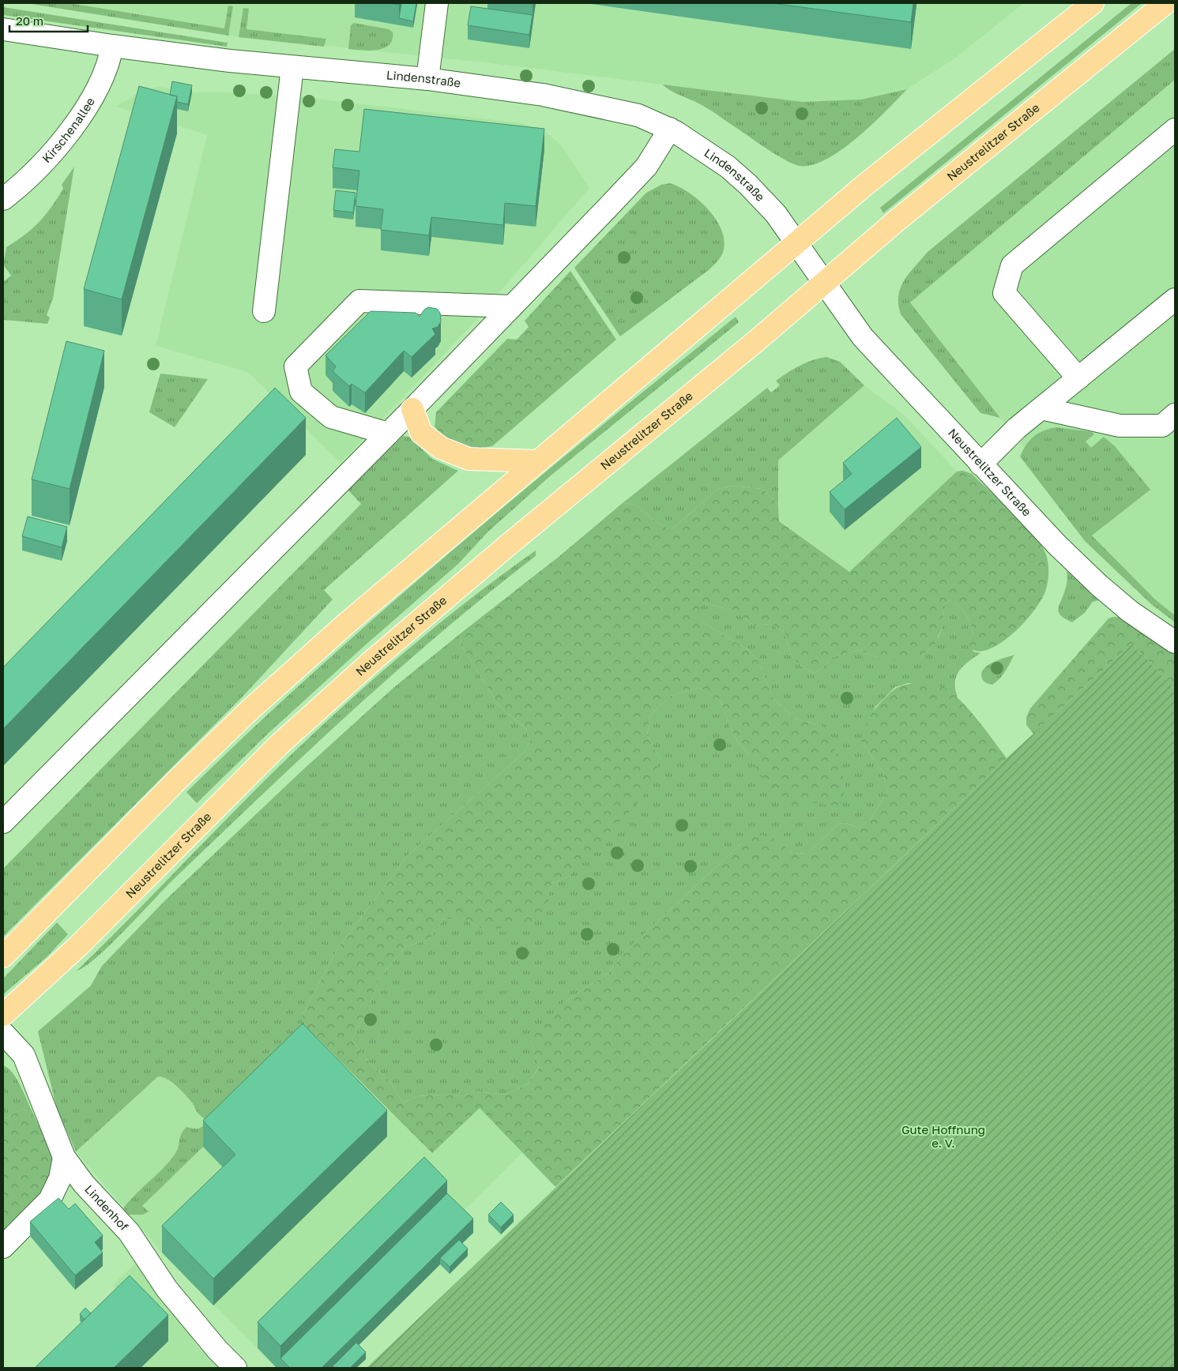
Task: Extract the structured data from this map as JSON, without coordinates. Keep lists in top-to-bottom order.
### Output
{
  "streets": {
    "main road": ["Neustrelitzer Straße"],
    "street": ["Lindenstraße", "Kirschenallee", "Lindenhof"]
  },
  "crossings": [
    ["Lindenstraße", "Kirschenallee"],
    ["Lindenstraße", "Neustrelitzer Straße"]
  ],
  "parks": ["Gute Hoffnung e. V."],
  "scale_bar": "20 m"
}
